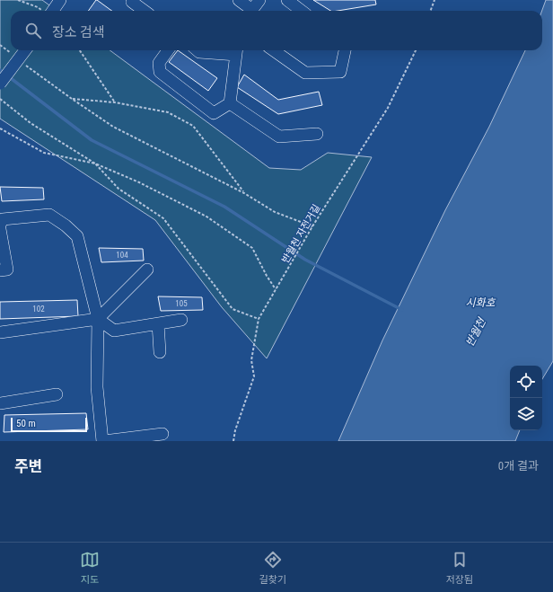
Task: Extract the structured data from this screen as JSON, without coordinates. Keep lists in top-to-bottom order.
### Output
{
  "streets": {
    "path": ["반월천 자전거길"]
  },
  "water": ["시화호", "반월천"],
  "house_numbers": ["104", "105", "102"],
  "scale_bar": "50 m",
  "page": {
    "search": "장소 검색",
    "scale": "50 m",
    "heading": ["주변", "0개 결과"],
    "nav": ["지도", "길찾기", "저장됨"]
  }
}
